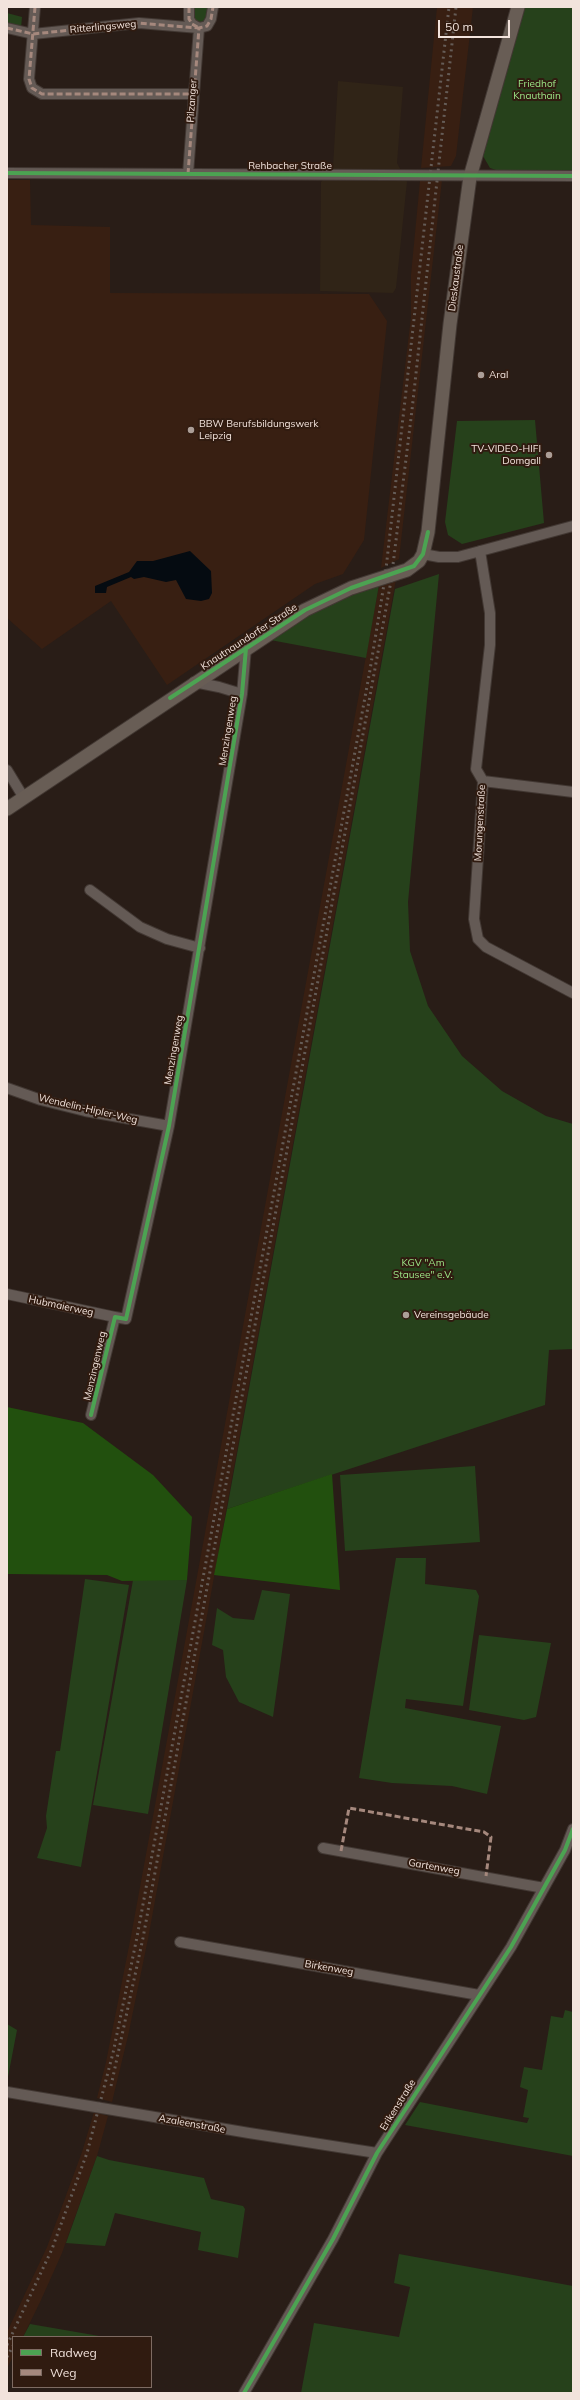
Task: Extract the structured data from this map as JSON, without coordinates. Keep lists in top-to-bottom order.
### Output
{
  "streets": {
    "main road": ["Dieskaustraße", "Knautnaundorfer Straße"],
    "street": [
      "Ritterlingsweg",
      "Pilzanger",
      "Rehbacher Straße",
      "Menzingenweg",
      "Morungenstraße",
      "Wendelin-Hipler-Weg",
      "Hubmaierweg",
      "Gartenweg",
      "Birkenweg",
      "Erikenstraße",
      "Azaleenstraße"
    ]
  },
  "crossings": [
    ["Ritterlingsweg", "Pilzanger"],
    ["Pilzanger", "Rehbacher Straße"],
    ["Rehbacher Straße", "Dieskaustraße"],
    ["Dieskaustraße", "Knautnaundorfer Straße"],
    ["Knautnaundorfer Straße", "Menzingenweg"],
    ["Menzingenweg", "Wendelin-Hipler-Weg"],
    ["Menzingenweg", "Hubmaierweg"],
    ["Gartenweg", "Erikenstraße"],
    ["Birkenweg", "Erikenstraße"],
    ["Erikenstraße", "Azaleenstraße"]
  ],
  "parks": ["Friedhof Knauthain", "KGV \"Am Stausee\" e.V."],
  "places": [
    "Aral",
    "BBW Berufsbildungswerk Leipzig",
    "TV-VIDEO-HIFI Domgall",
    "Vereinsgebäude"
  ],
  "legend": ["Radweg", "Weg"],
  "scale_bar": "50 m"
}
